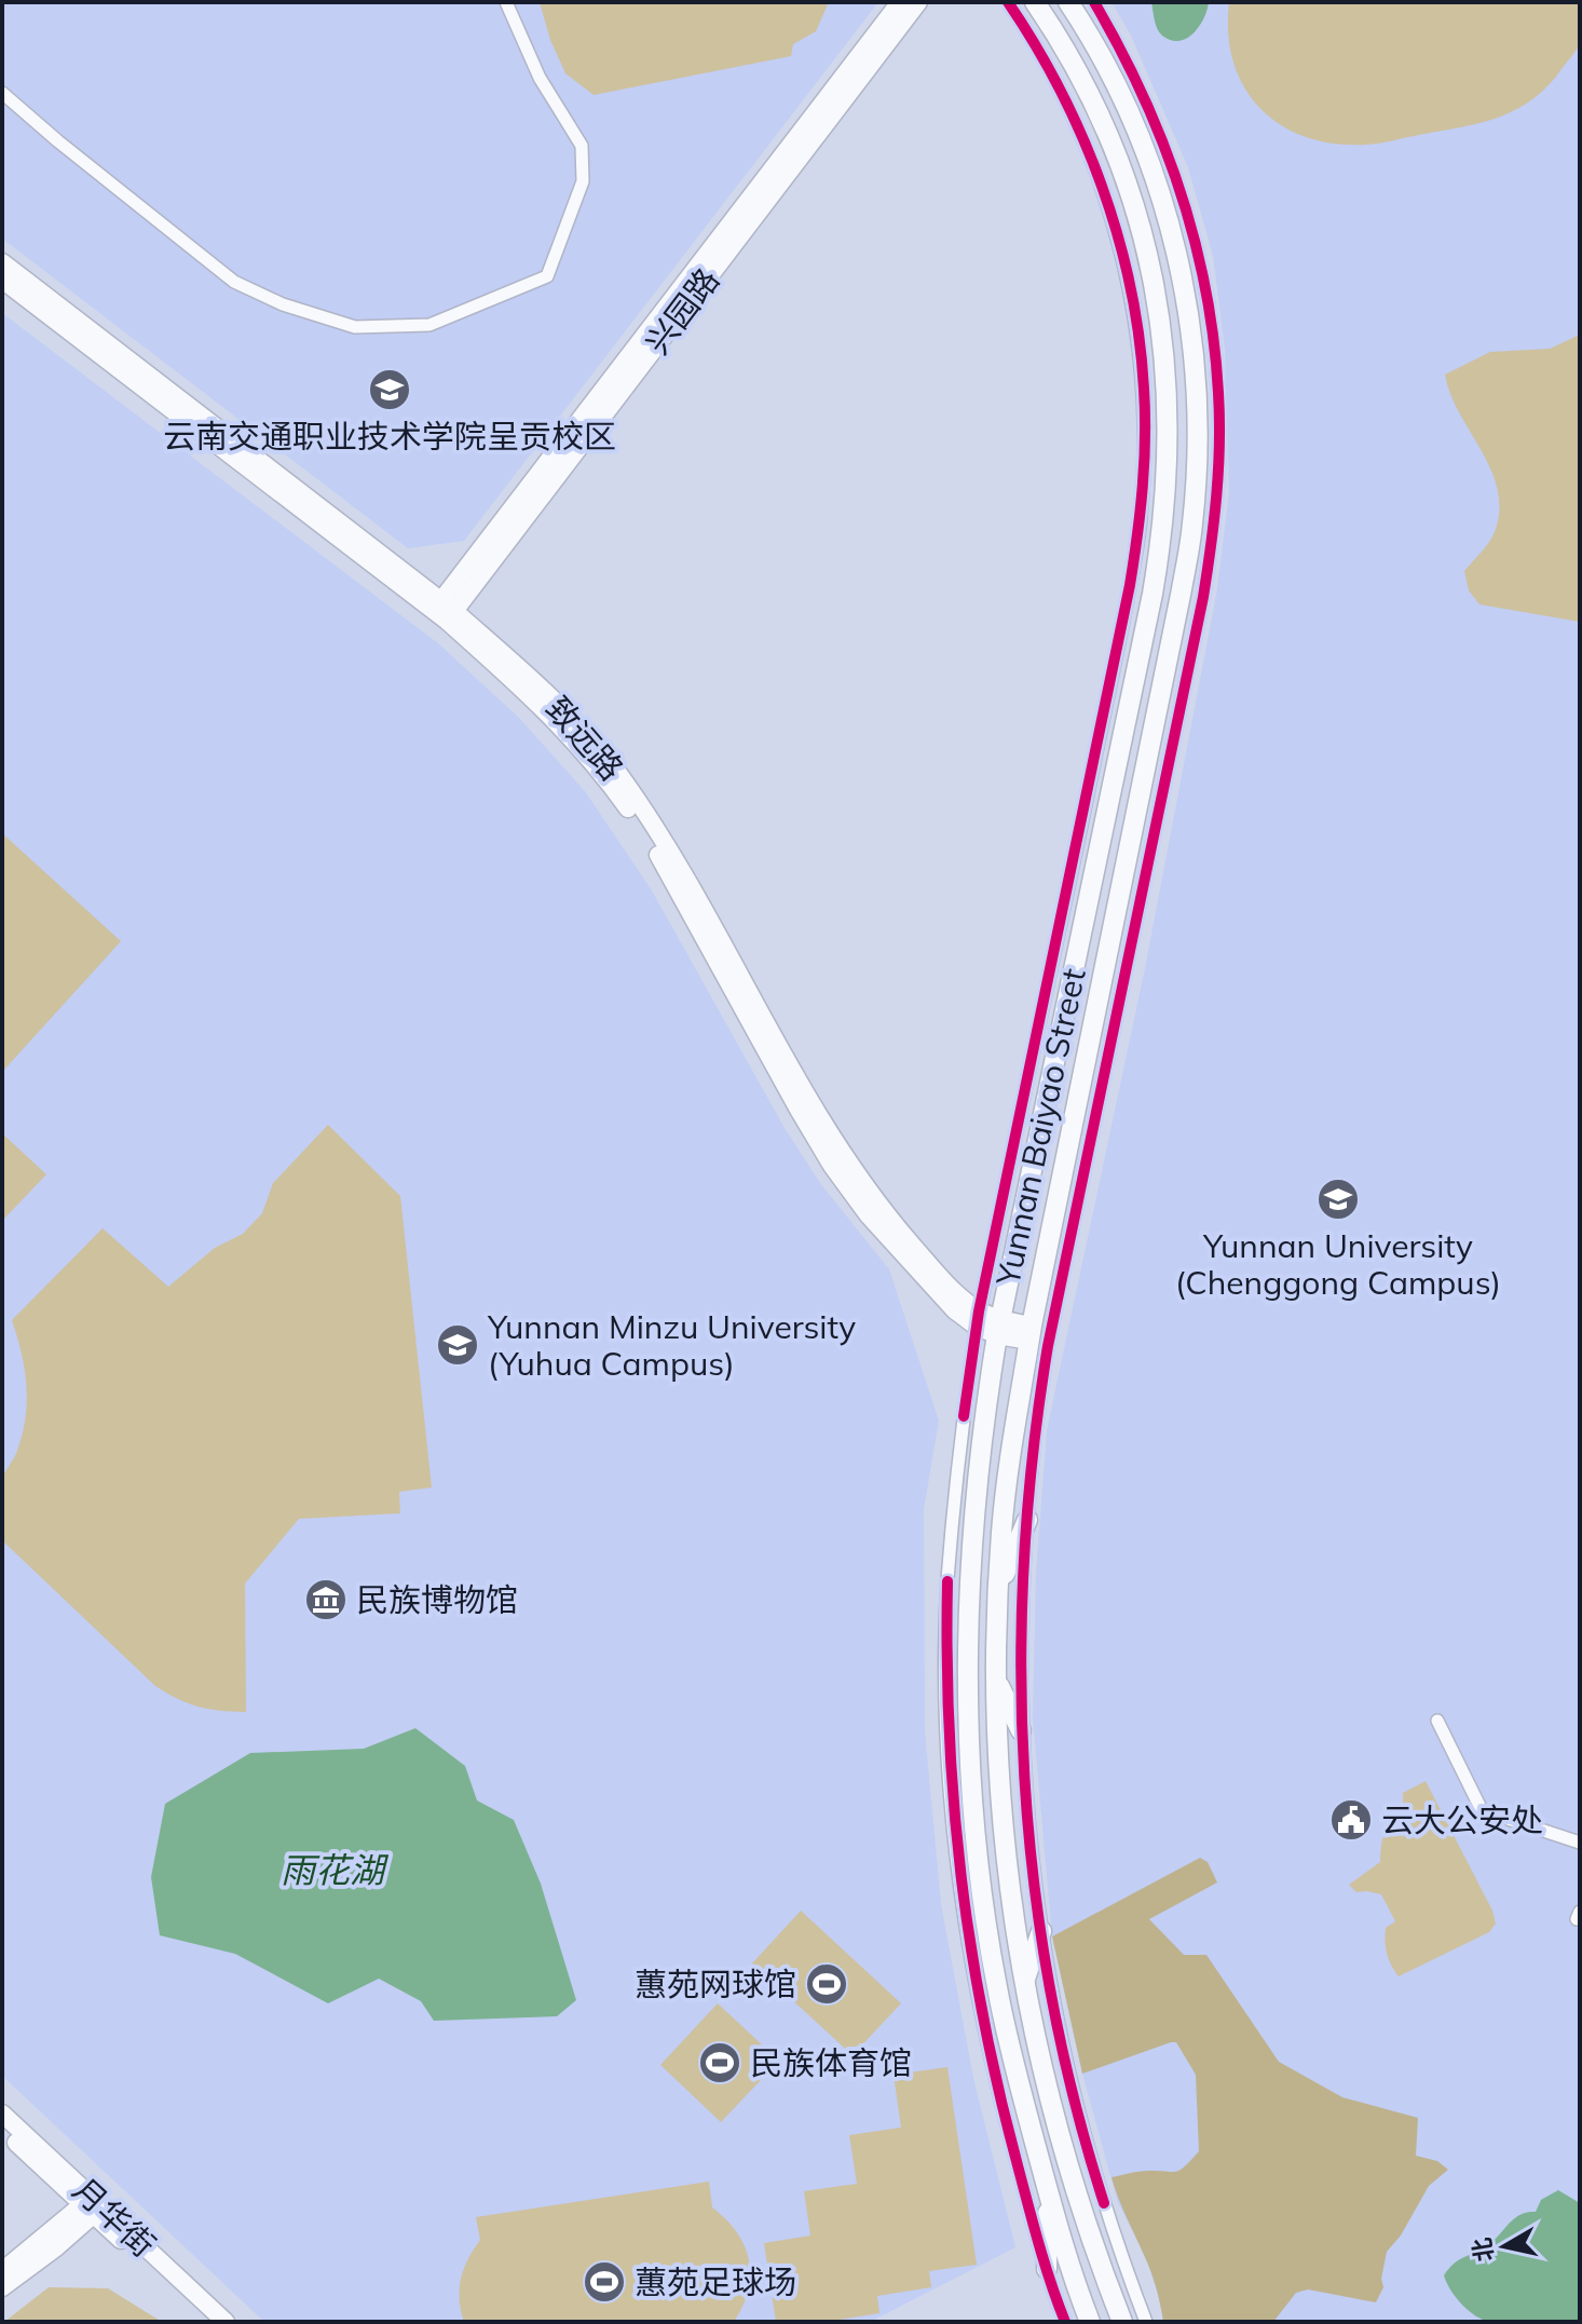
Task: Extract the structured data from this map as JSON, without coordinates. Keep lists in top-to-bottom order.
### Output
{
  "streets": {
    "main road": [
      "兴园路",
      "致远路",
      "Yunnan Baiyao Street",
      "月华街"
    ]
  },
  "crossings": [
    ["兴园路", "致远路"],
    ["致远路", "Yunnan Baiyao Street"]
  ],
  "water": ["雨花湖"],
  "places": {
    "school or university": ["云南交通职业技术学院呈贡校区", "Yunnan University (Chenggong Campus)", "Yunnan Minzu University (Yuhua Campus)"],
    "museum": ["民族博物馆"],
    "public building": ["云大公安处"],
    "sports": ["蕙苑网球馆", "民族体育馆", "蕙苑足球场"]
  },
  "north": "left"
}
